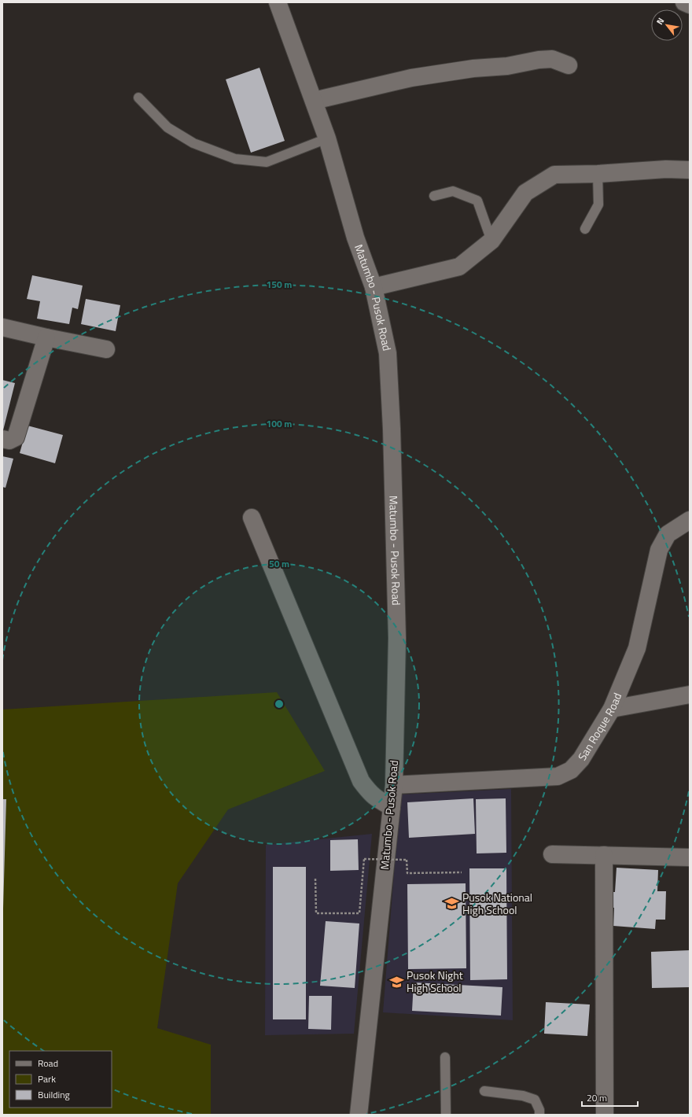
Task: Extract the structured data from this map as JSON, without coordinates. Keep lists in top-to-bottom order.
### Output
{
  "streets": {
    "street": ["Matumbo - Pusok Road", "San Roque Road"]
  },
  "crossings": [
    ["Matumbo - Pusok Road", "San Roque Road"]
  ],
  "places": {
    "school or university": ["Pusok National High School", "Pusok Night High School"]
  },
  "legend": ["Road", "Park", "Building"],
  "scale_bar": "20 m",
  "north": "top left",
  "rings": ["150 m", "100 m", "50 m"]
}
